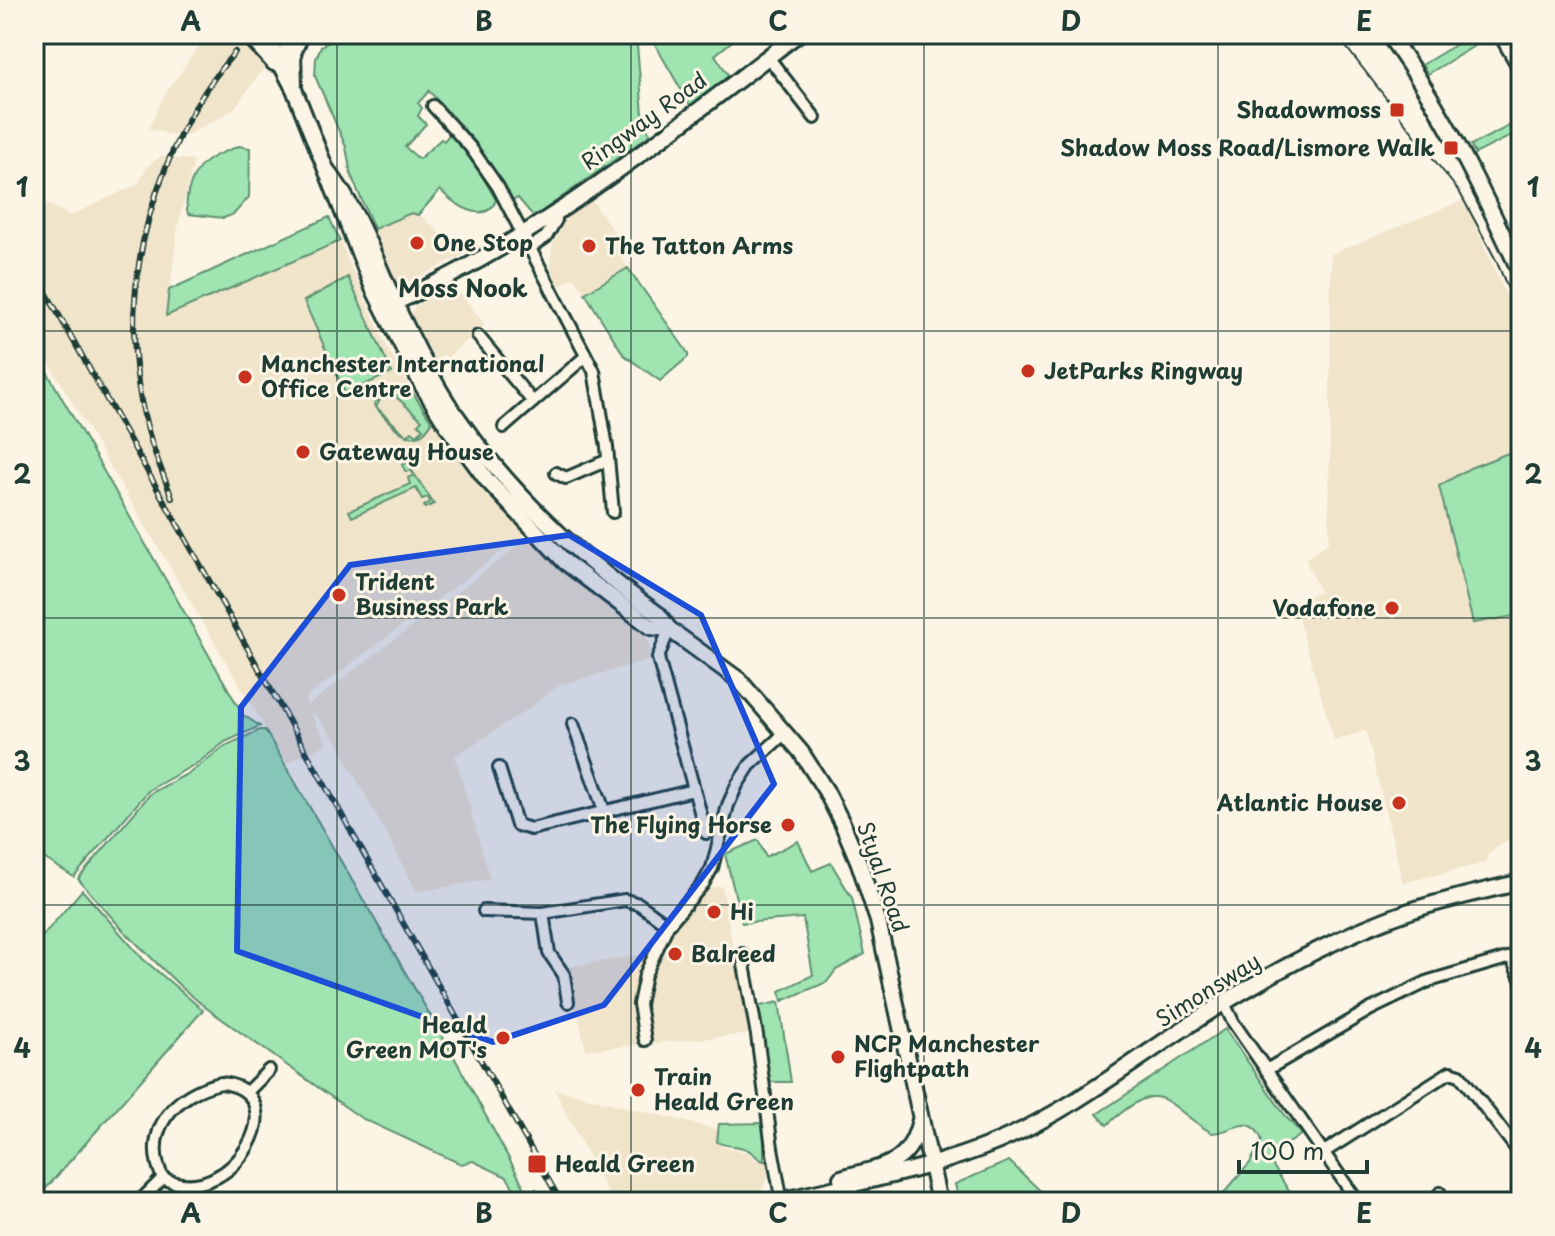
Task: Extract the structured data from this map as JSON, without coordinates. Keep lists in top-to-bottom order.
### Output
{
  "streets": {
    "street": ["Ringway Road", "Styal Road", "Simonsway"]
  },
  "crossings": [
    ["Ringway Road", "Styal Road"],
    ["Styal Road", "Simonsway"]
  ],
  "districts": ["Moss Nook"],
  "places": {
    "transit": ["Shadowmoss", "Shadow Moss Road/Lismore Walk", "Heald Green"],
    "other": [
      "One Stop",
      "The Tatton Arms",
      "JetParks Ringway",
      "Manchester International Office Centre",
      "Gateway House",
      "Trident Business Park",
      "Vodafone",
      "Atlantic House",
      "The Flying Horse",
      "Hi",
      "Balreed",
      "Heald Green MOT's",
      "NCP Manchester Flightpath",
      "Train Heald Green"
    ]
  },
  "scale_bar": "100 m",
  "grid": {
    "columns": [
      "A",
      "B",
      "C",
      "D",
      "E"
    ],
    "rows": [
      "1",
      "2",
      "3",
      "4"
    ]
  }
}
